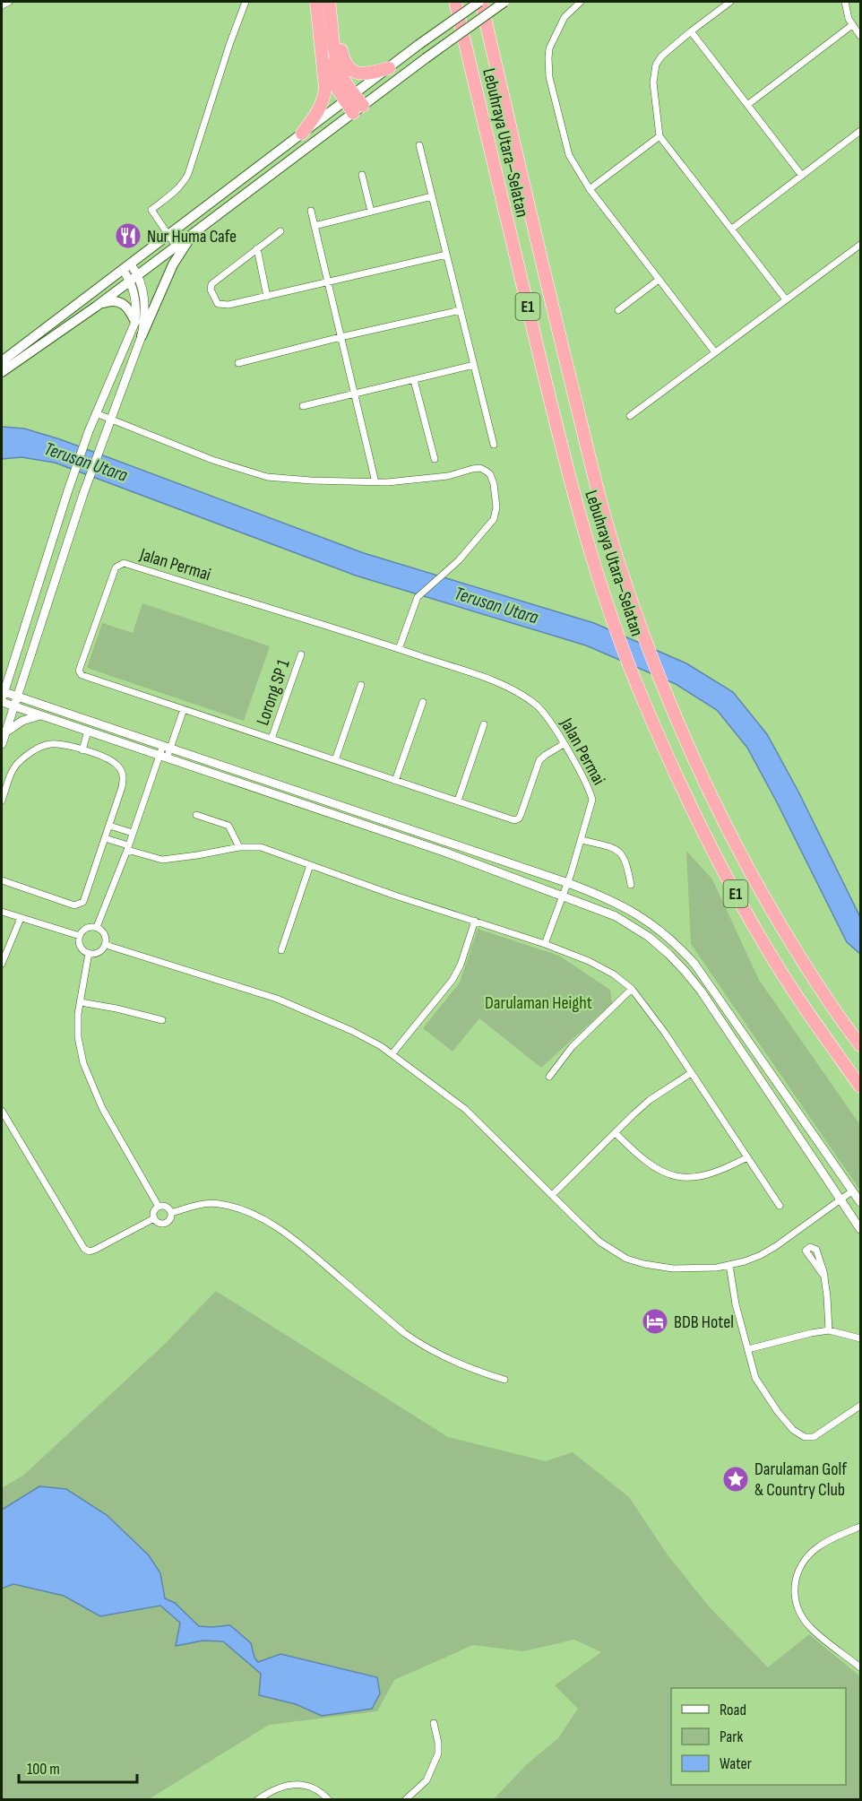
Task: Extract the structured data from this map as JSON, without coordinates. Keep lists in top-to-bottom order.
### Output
{
  "streets": {
    "highway": ["Lebuhraya Utara–Selatan", "E1"],
    "street": ["Jalan Permai", "Lorong SP 1"]
  },
  "crossings": [
    ["Jalan Permai", "Lorong SP 1"]
  ],
  "water": ["Terusan Utara"],
  "parks": ["Darulaman Height"],
  "places": {
    "restaurant": ["Nur Huma Cafe"],
    "hotel": ["BDB Hotel"],
    "place": ["Darulaman Golf & Country Club"]
  },
  "legend": ["Road", "Park", "Water"],
  "scale_bar": "100 m"
}
